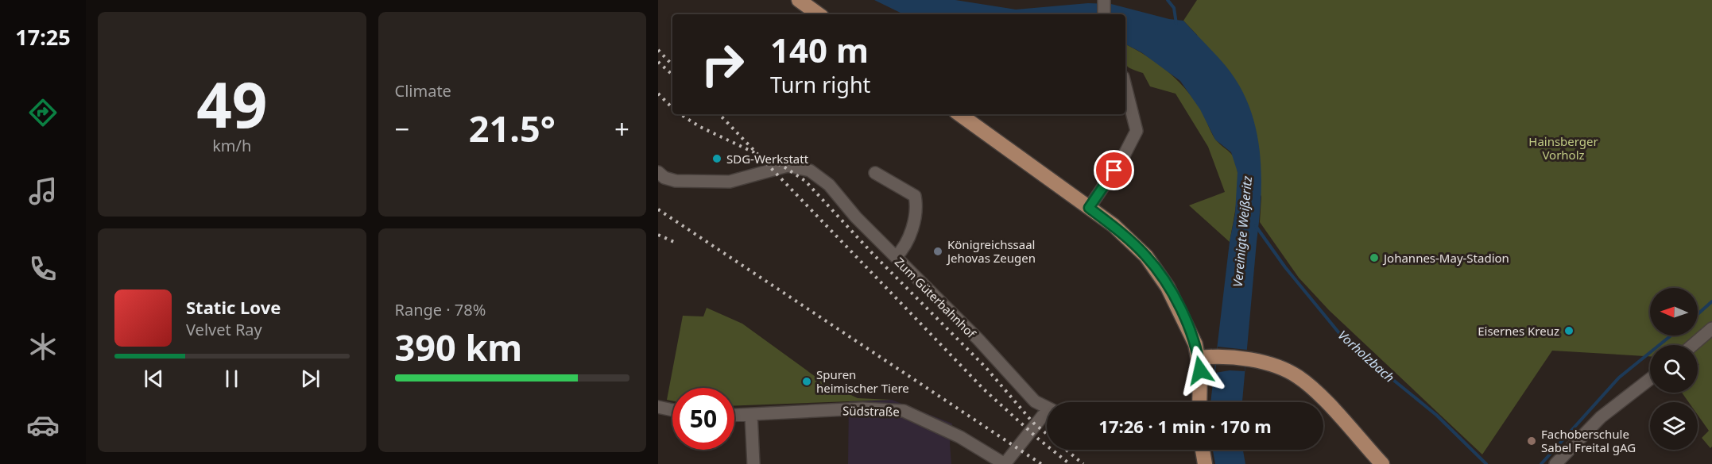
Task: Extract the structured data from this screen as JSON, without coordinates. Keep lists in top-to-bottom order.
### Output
{
  "streets": {
    "street": ["Zum Güterbahnhof", "Südstraße"]
  },
  "water": ["Vereinigte Weißeritz", "Vorholzbach"],
  "parks": ["Hainsberger Vorholz"],
  "places": [
    "SDG-Werkstatt",
    "Königreichssaal Jehovas Zeugen",
    "Johannes-May-Stadion",
    "Eisernes Kreuz",
    "Spuren heimischer Tiere",
    "Fachoberschule Sabel Freital gAG"
  ],
  "north": "left",
  "page": {
    "tabs": "17:25",
    "tile": [
      ["49", "km/h"],
      "Climate",
      ["Range · 78%", "390 km"]
    ],
    "turn": ["140 m", "Turn right"],
    "heat": ["−", "21.5°", "+"],
    "song": ["Static Love", "Velvet Ray"],
    "limit": "50",
    "trip": "17:26 · 1 min · 170 m"
  }
}
